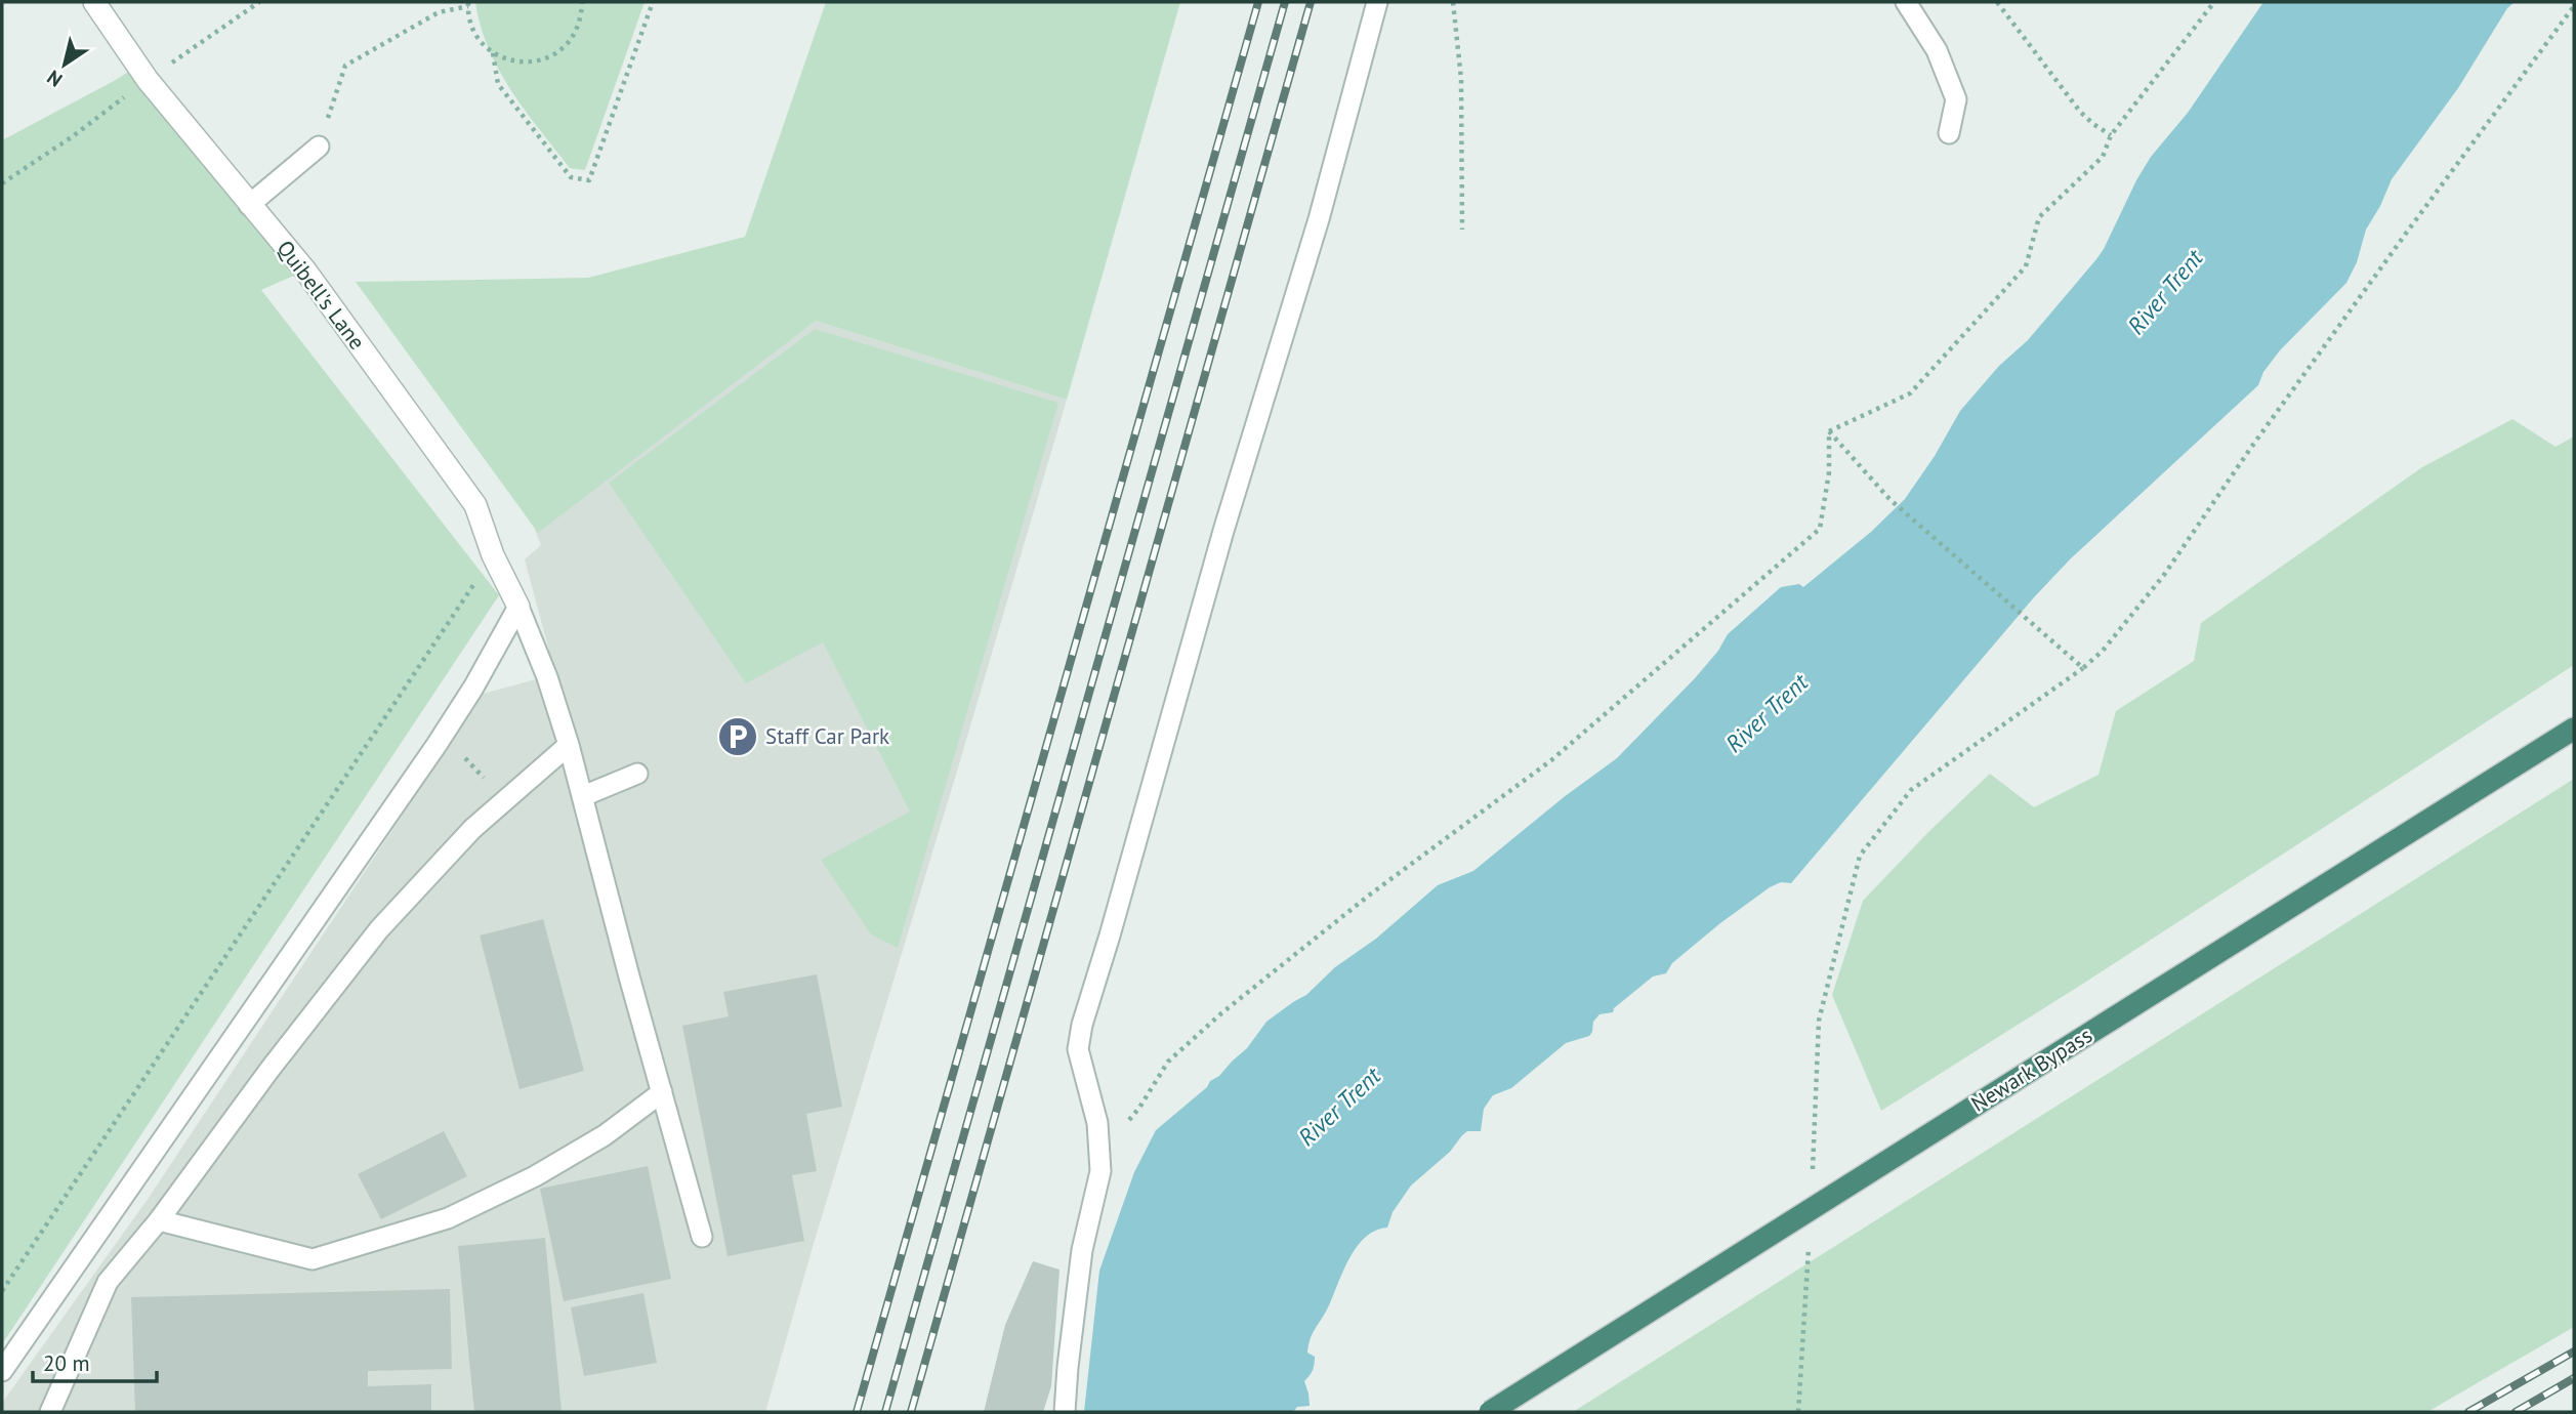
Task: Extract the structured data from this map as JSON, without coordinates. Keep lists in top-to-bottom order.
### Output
{
  "streets": {
    "highway": ["Newark Bypass"],
    "street": ["Quibell's Lane"]
  },
  "water": ["River Trent"],
  "places": {
    "parking": ["Staff Car Park"]
  },
  "scale_bar": "20 m",
  "north": "bottom left"
}
